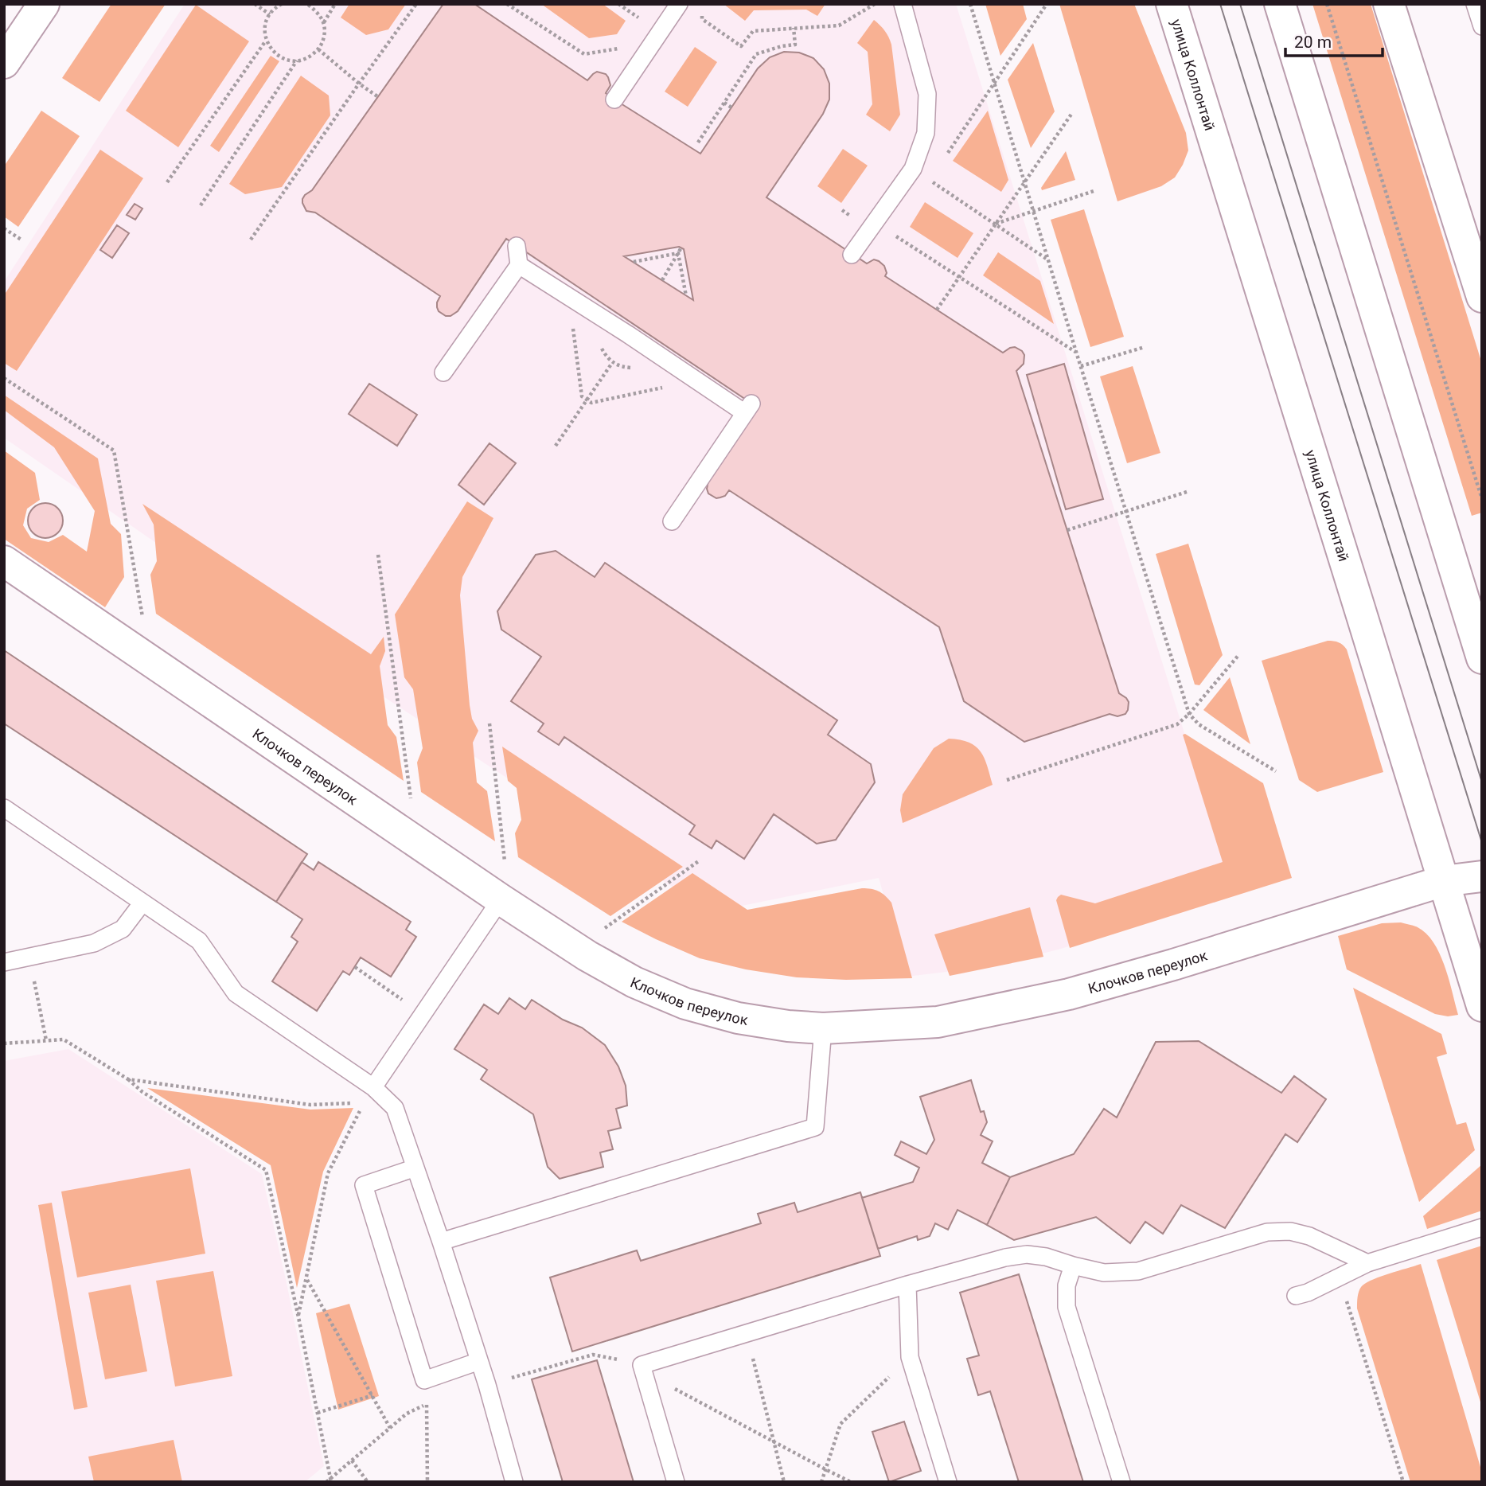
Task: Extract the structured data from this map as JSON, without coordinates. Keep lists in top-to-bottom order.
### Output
{
  "streets": {
    "street": ["улица Коллонтай", "Клочков переулок"]
  },
  "crossings": [
    ["улица Коллонтай", "Клочков переулок"]
  ],
  "scale_bar": "20 m"
}
